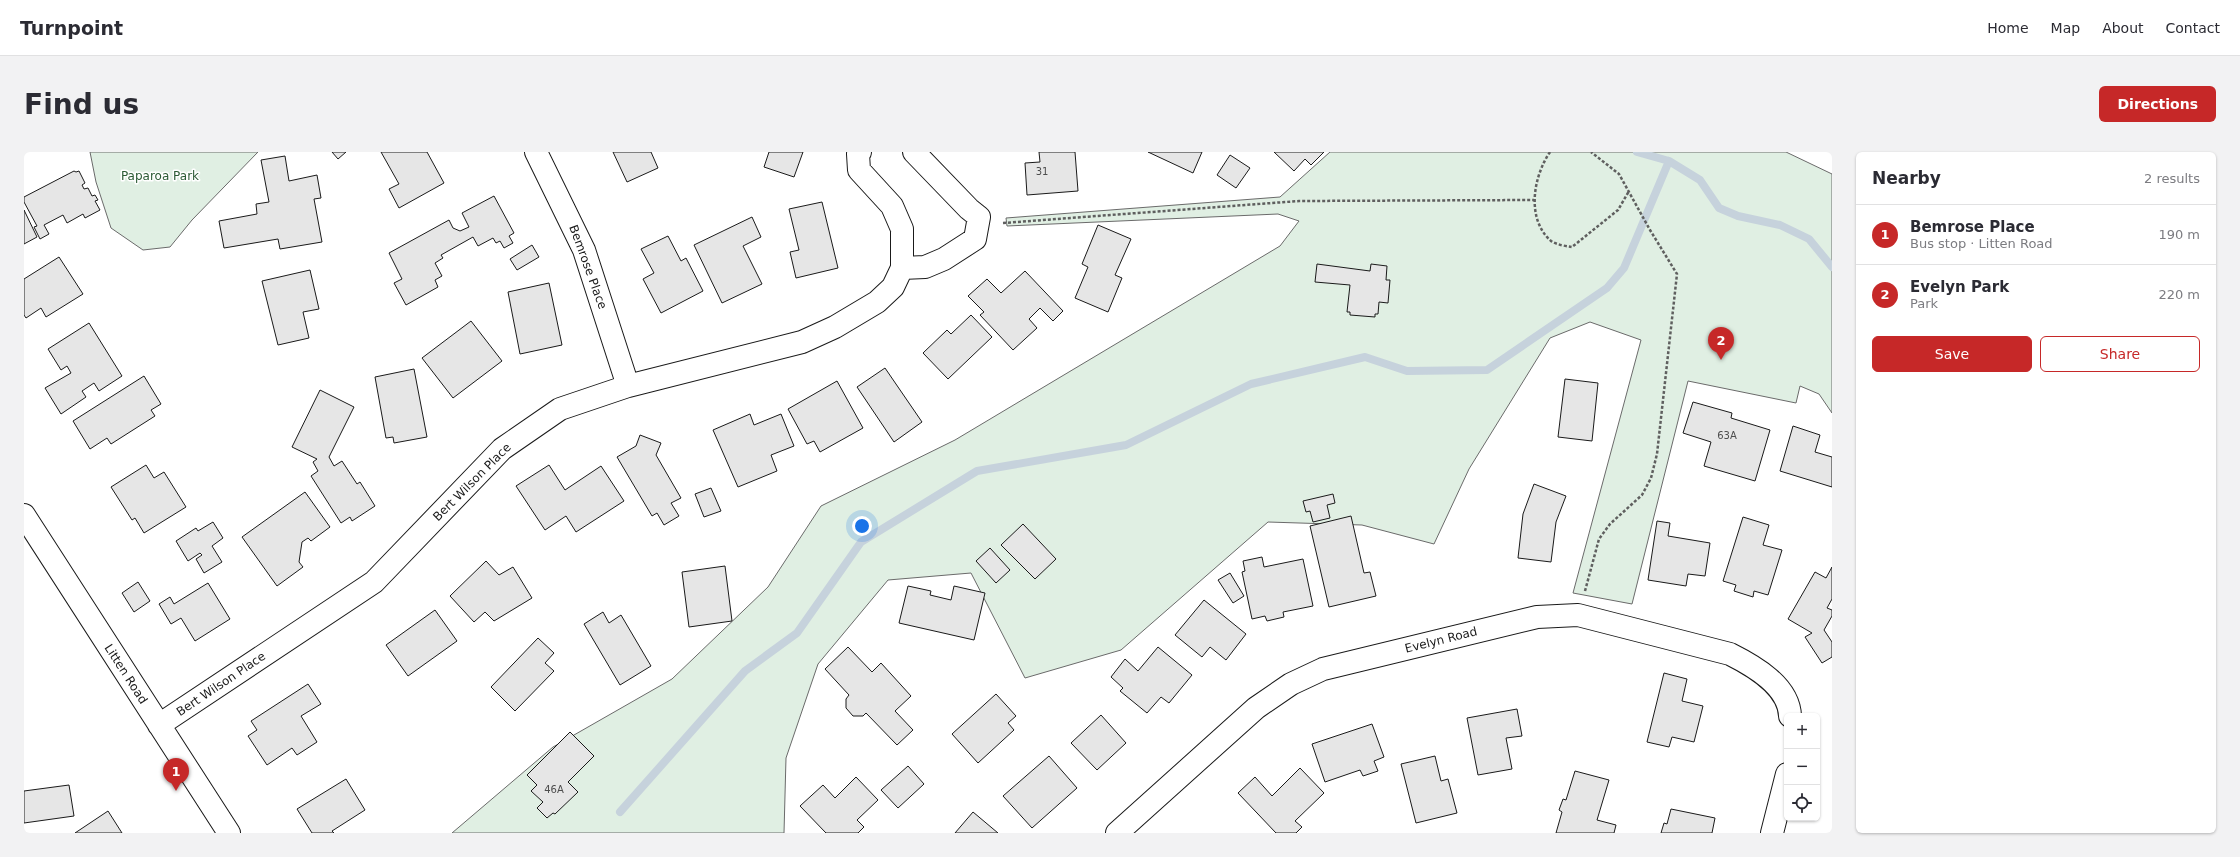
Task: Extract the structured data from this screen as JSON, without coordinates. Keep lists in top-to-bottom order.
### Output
{
  "streets": {
    "street": [
      "Bemrose Place",
      "Bert Wilson Place",
      "Evelyn Road",
      "Litten Road"
    ]
  },
  "crossings": [
    ["Bemrose Place", "Bert Wilson Place"],
    ["Bert Wilson Place", "Litten Road"]
  ],
  "parks": ["Paparoa Park"],
  "house_numbers": ["31", "63A", "46A"],
  "page": {
    "header": "Turnpoint",
    "nav": [
      "Home",
      "Map",
      "About",
      "Contact"
    ],
    "buttons": [
      "Directions",
      ["Save", "Share"]
    ],
    "title": "Find us",
    "heading": ["Nearby", "2 results"],
    "list": [
      {
        "mark": "1",
        "name": "Bemrose Place",
        "note": "Bus stop · Litten Road",
        "value": "190 m"
      },
      {
        "mark": "2",
        "name": "Evelyn Park",
        "note": "Park",
        "value": "220 m"
      }
    ],
    "pins": ["2", "1"],
    "map_buttons": ["+", "−"]
  }
}
